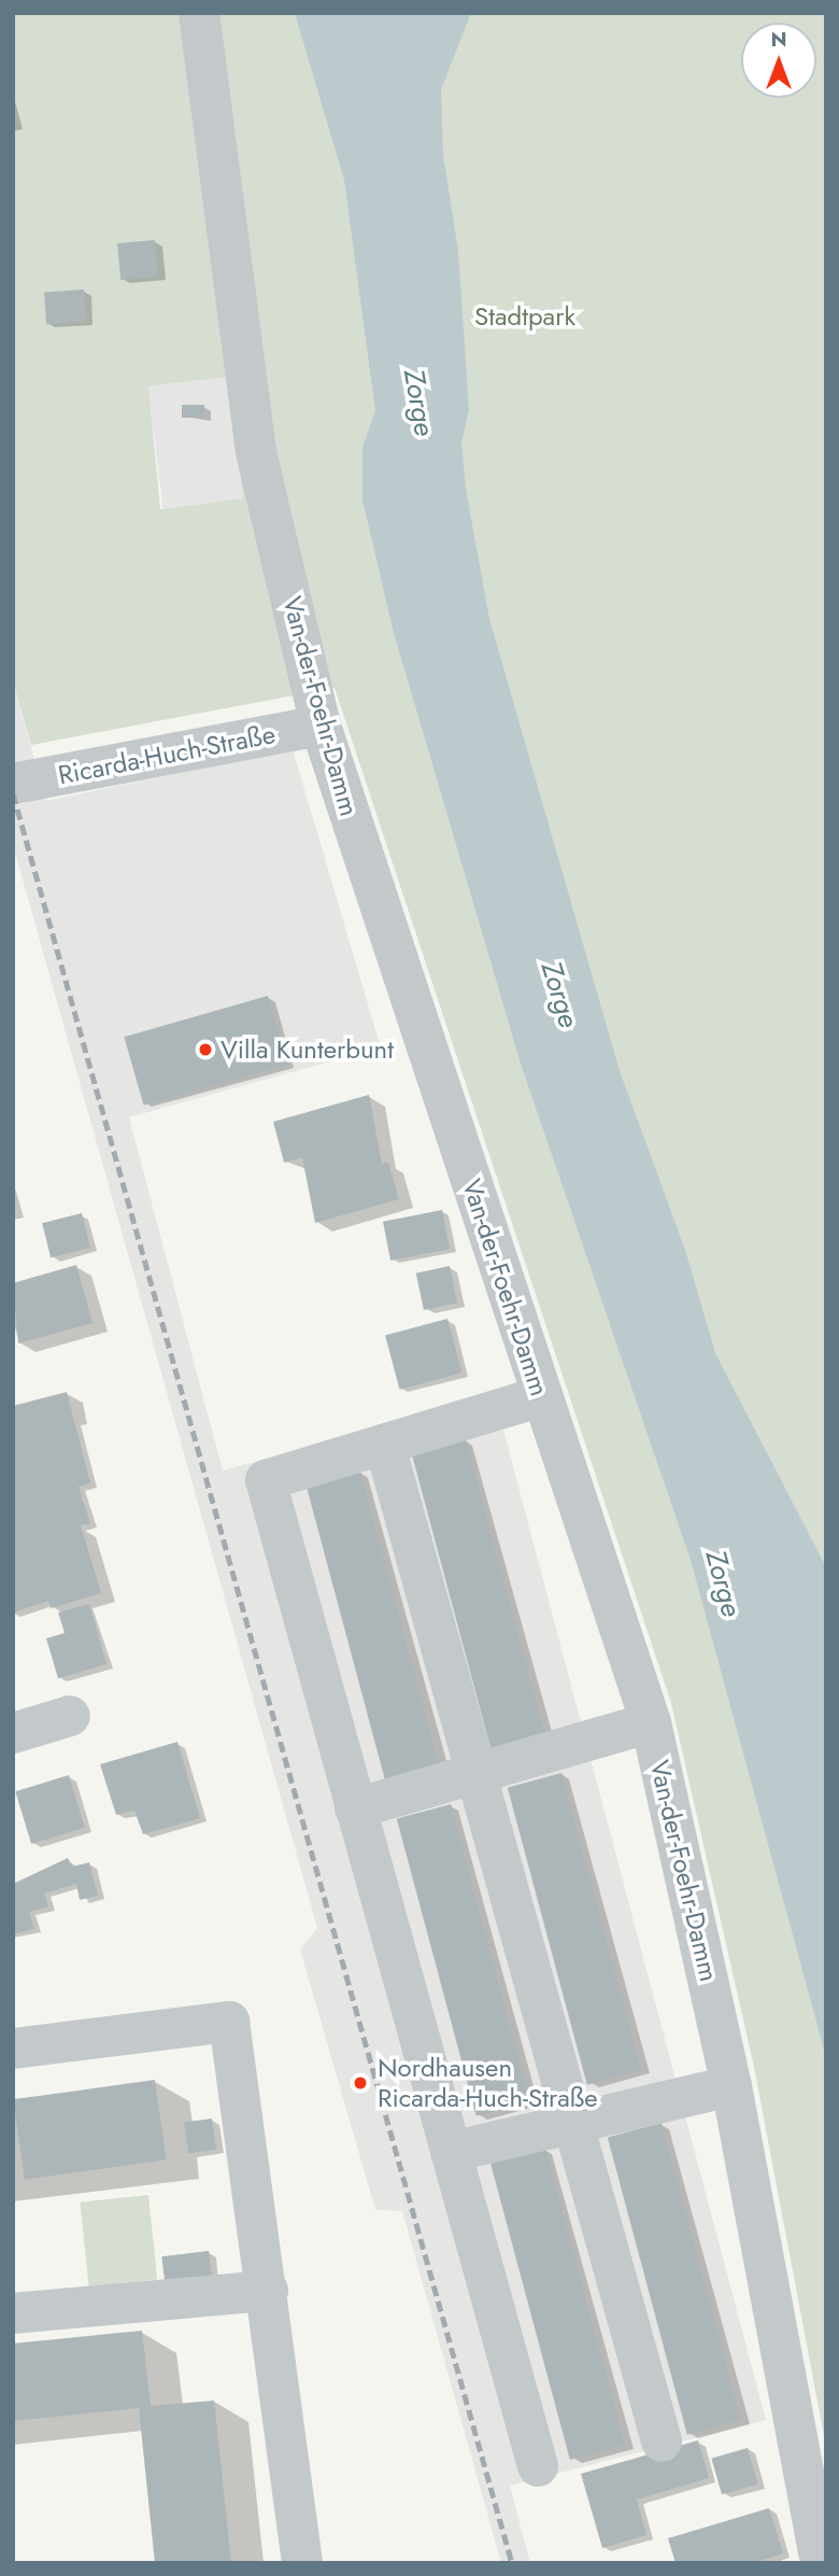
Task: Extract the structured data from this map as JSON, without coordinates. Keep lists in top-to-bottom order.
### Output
{
  "streets": {
    "street": ["Van-der-Foehr-Damm", "Ricarda-Huch-Straße"]
  },
  "crossings": [
    ["Van-der-Foehr-Damm", "Ricarda-Huch-Straße"]
  ],
  "water": ["Zorge"],
  "parks": ["Stadtpark"],
  "places": ["Villa Kunterbunt", "Nordhausen Ricarda-Huch-Straße"],
  "north": "top"
}
